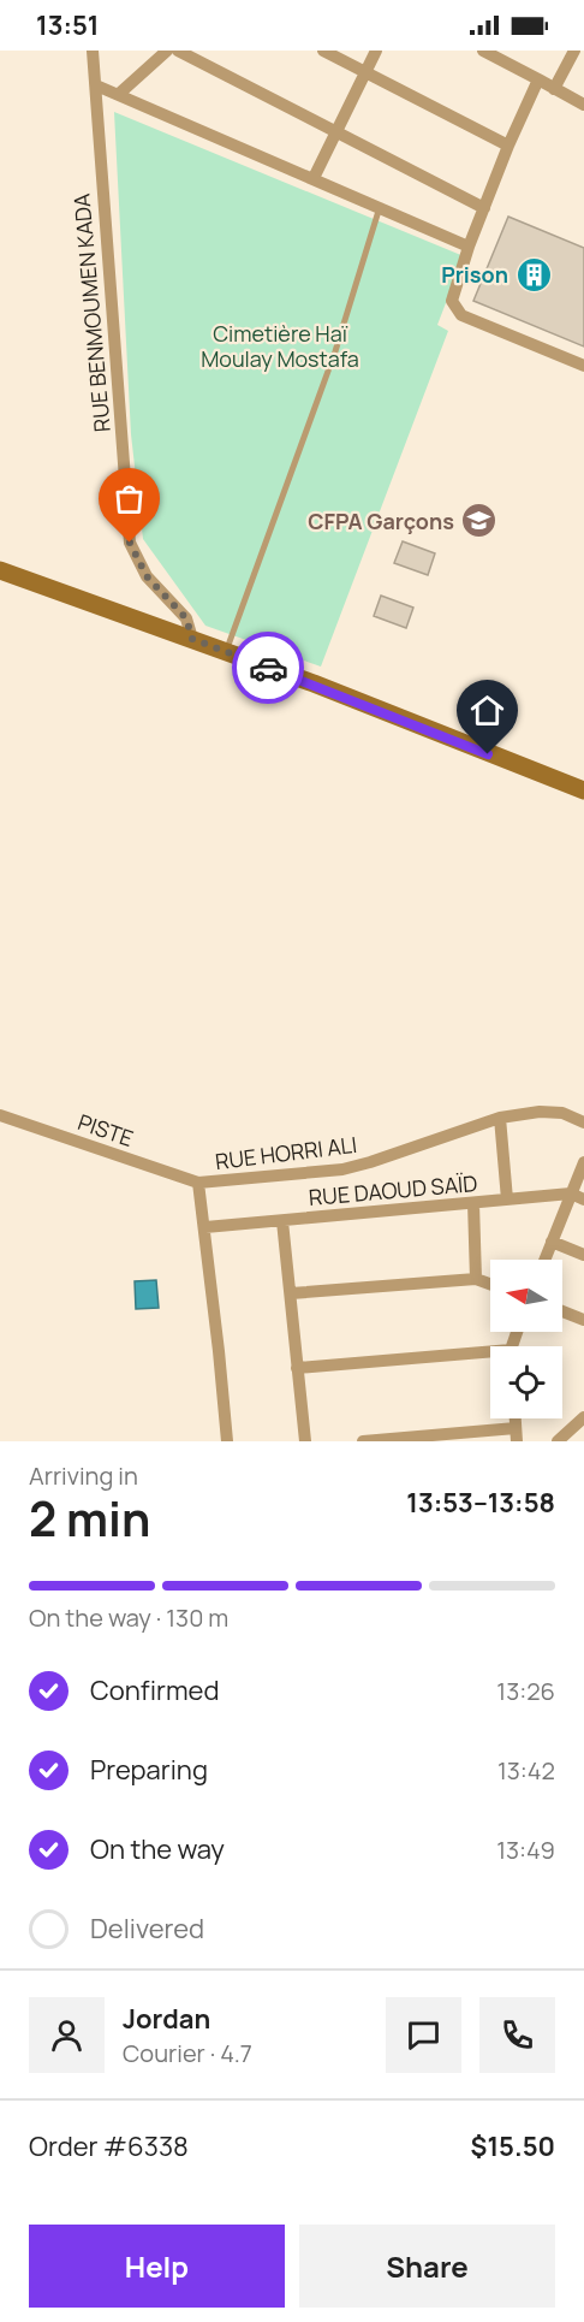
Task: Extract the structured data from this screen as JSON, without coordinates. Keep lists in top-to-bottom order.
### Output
{
  "streets": {
    "street": [
      "RUE BENMOUMEN KADA",
      "PISTE",
      "RUE HORRI ALI",
      "RUE DAOUD SAÏD"
    ]
  },
  "crossings": [
    ["PISTE", "RUE HORRI ALI"],
    ["RUE HORRI ALI", "RUE DAOUD SAÏD"]
  ],
  "parks": ["Cimetière Haï Moulay Mostafa"],
  "places": {
    "building": ["Prison"],
    "school or university": ["CFPA Garçons"]
  },
  "north": "left",
  "page": {
    "status": "13:51",
    "heading": ["2 min", "Arriving in", "13:53–13:58"],
    "panel": [
      "Jordan",
      "Courier · 4.7",
      "Order #6338",
      "$15.50"
    ],
    "bar": "On the way · 130 m",
    "list": [
      ["Confirmed", "13:26"],
      ["Preparing", "13:42"],
      ["On the way", "13:49"],
      "Delivered"
    ],
    "buttons": ["Help", "Share"]
  }
}
